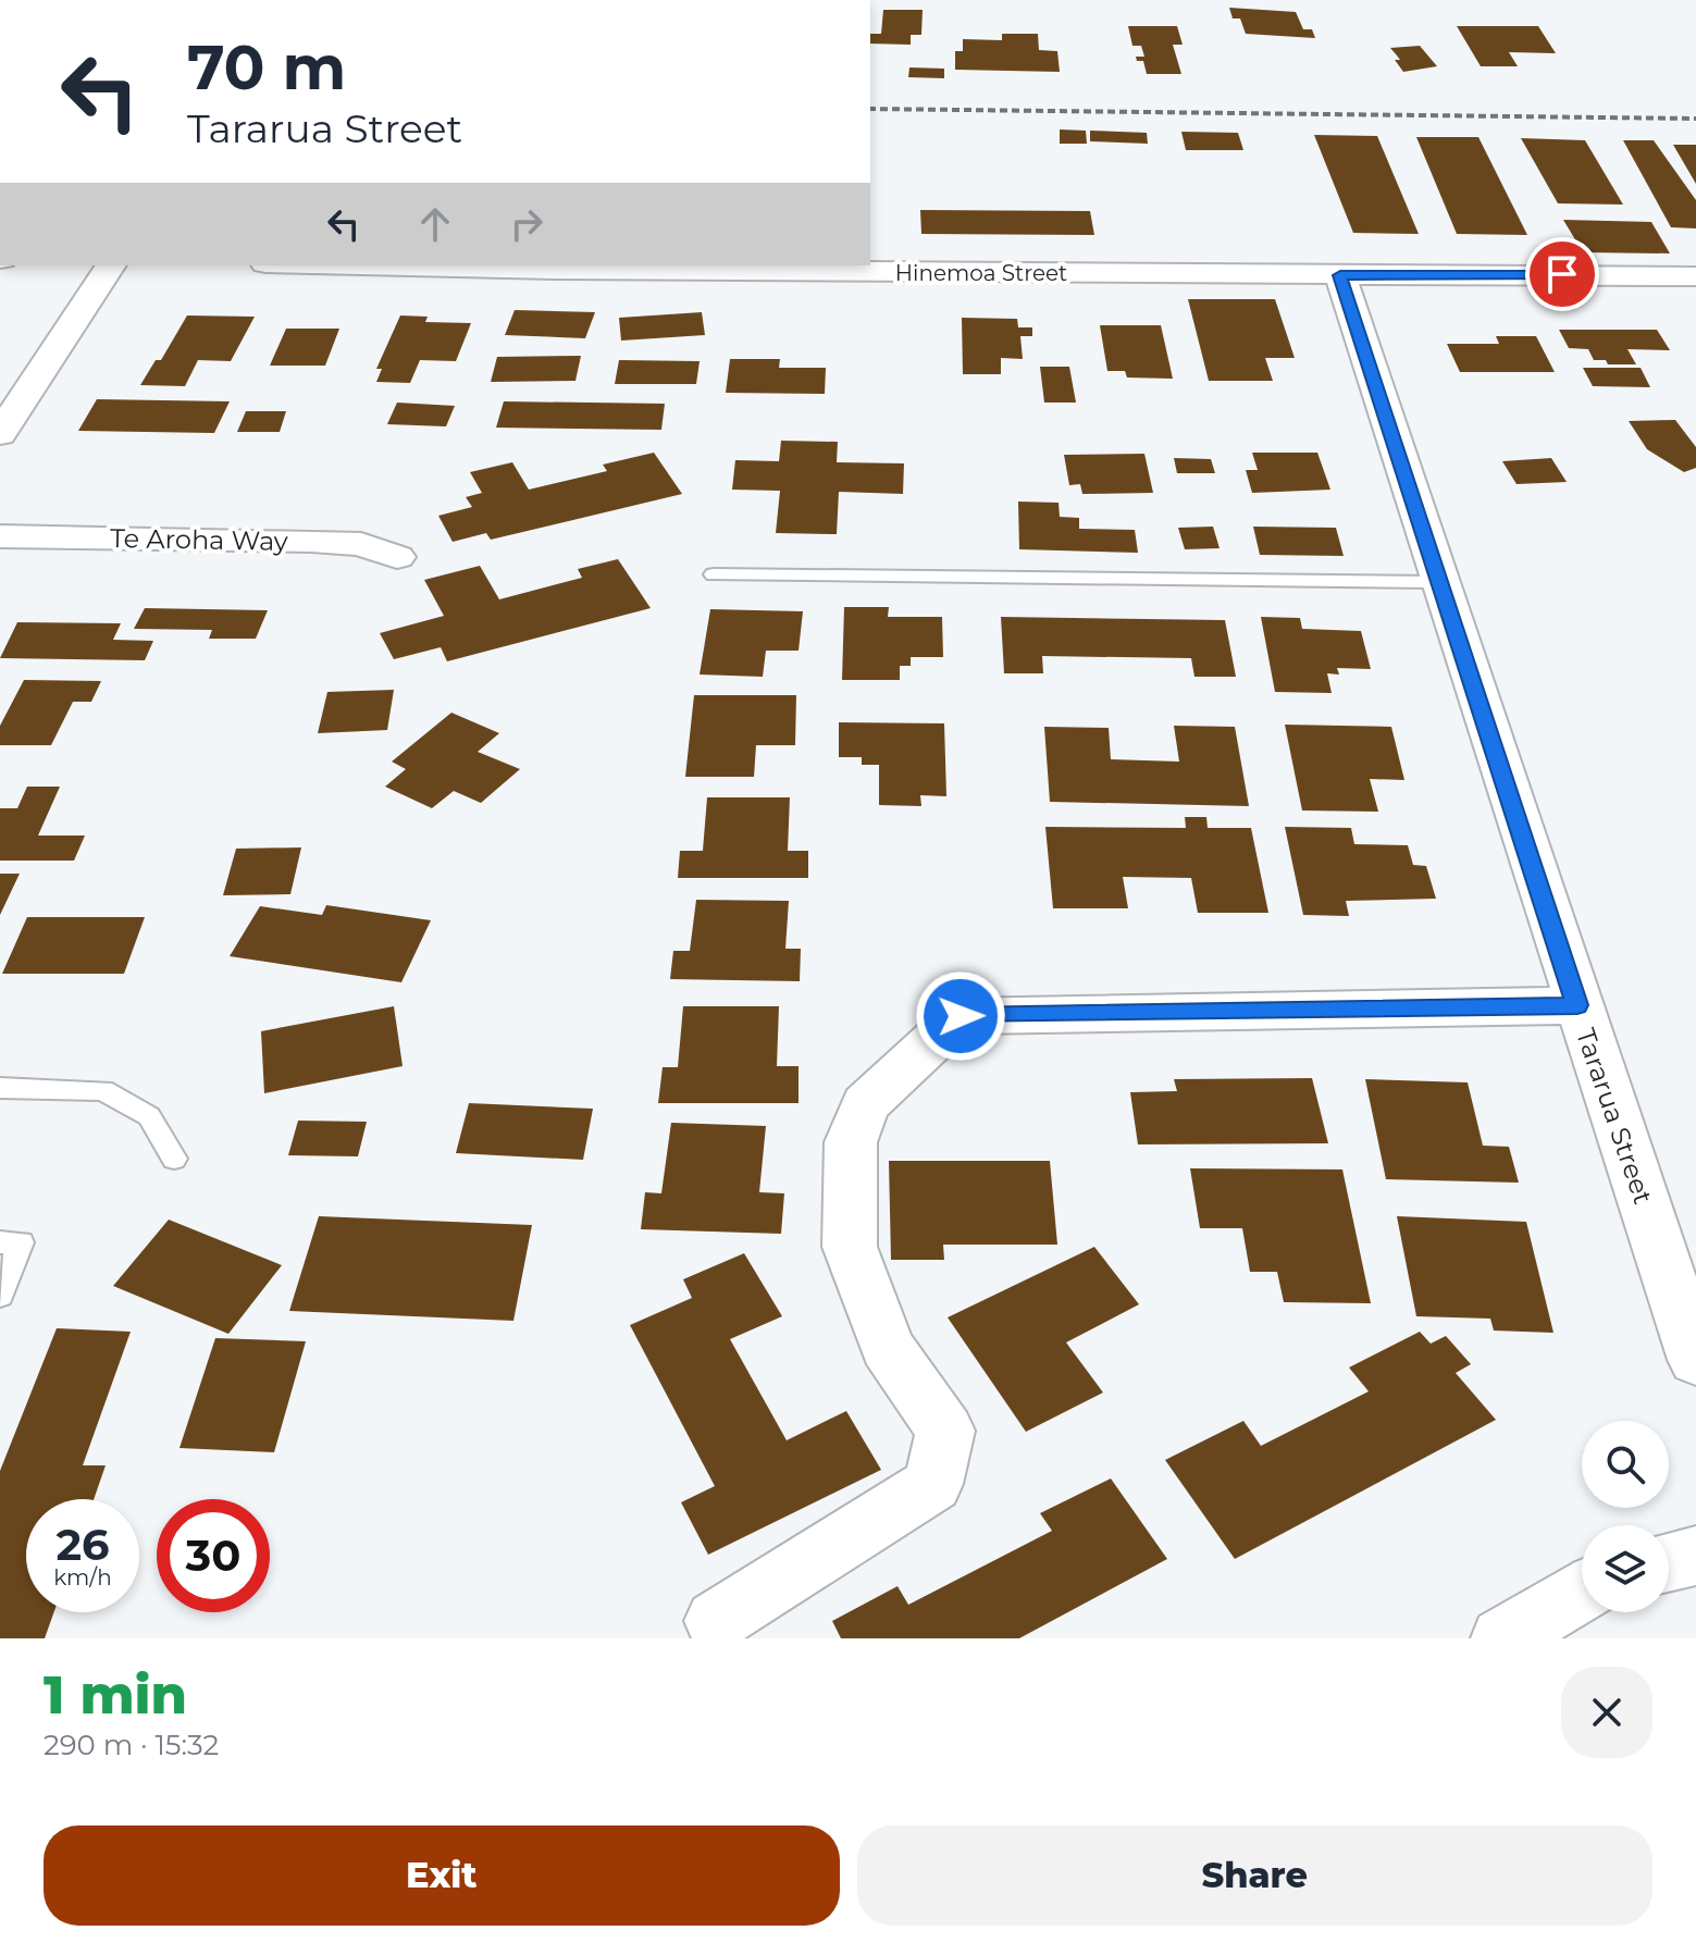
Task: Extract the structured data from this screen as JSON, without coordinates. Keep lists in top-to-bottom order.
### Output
{
  "streets": {
    "street": ["Hinemoa Street", "Te Aroha Way", "Tararua Street"]
  },
  "crossings": [
    ["Hinemoa Street", "Tararua Street"]
  ],
  "page": {
    "turn": ["70 m", "Tararua Street"],
    "speed": "26 km/h",
    "limit": "30",
    "heading": ["1 min", "290 m · 15:32"],
    "buttons": ["Exit", "Share"]
  }
}
